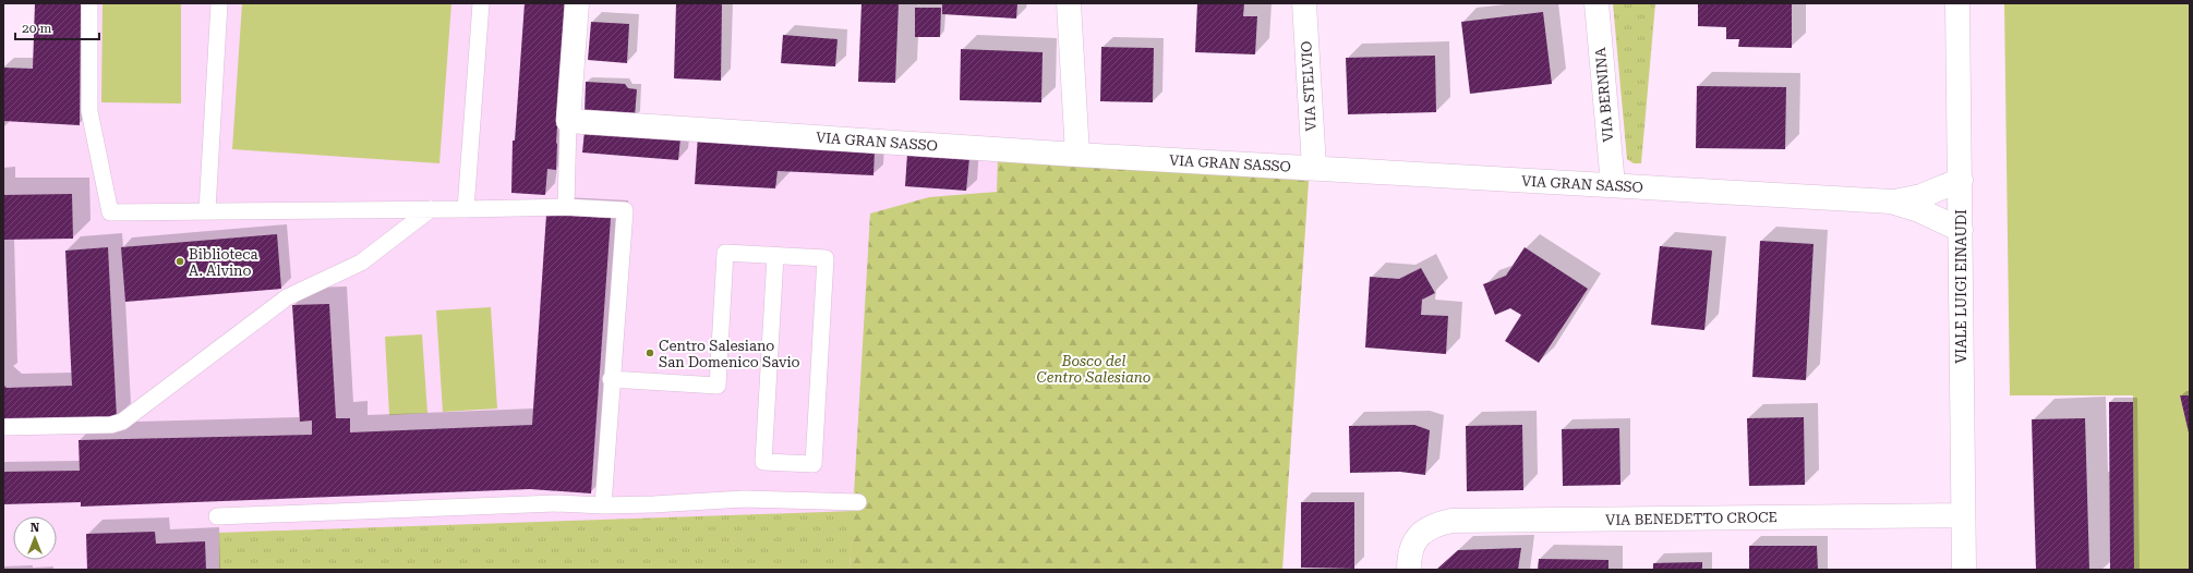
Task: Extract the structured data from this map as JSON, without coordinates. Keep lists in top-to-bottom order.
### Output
{
  "streets": {
    "street": [
      "VIA STELVIO",
      "VIA BERNINA",
      "VIA GRAN SASSO",
      "VIALE LUIGI EINAUDI",
      "VIA BENEDETTO CROCE"
    ]
  },
  "crossings": [
    ["VIA STELVIO", "VIA GRAN SASSO"],
    ["VIA BERNINA", "VIA GRAN SASSO"],
    ["VIA GRAN SASSO", "VIALE LUIGI EINAUDI"],
    ["VIALE LUIGI EINAUDI", "VIA BENEDETTO CROCE"]
  ],
  "parks": ["Bosco del Centro Salesiano"],
  "places": ["Biblioteca A. Alvino", "Centro Salesiano San Domenico Savio"],
  "scale_bar": "20 m",
  "north": "top"
}
